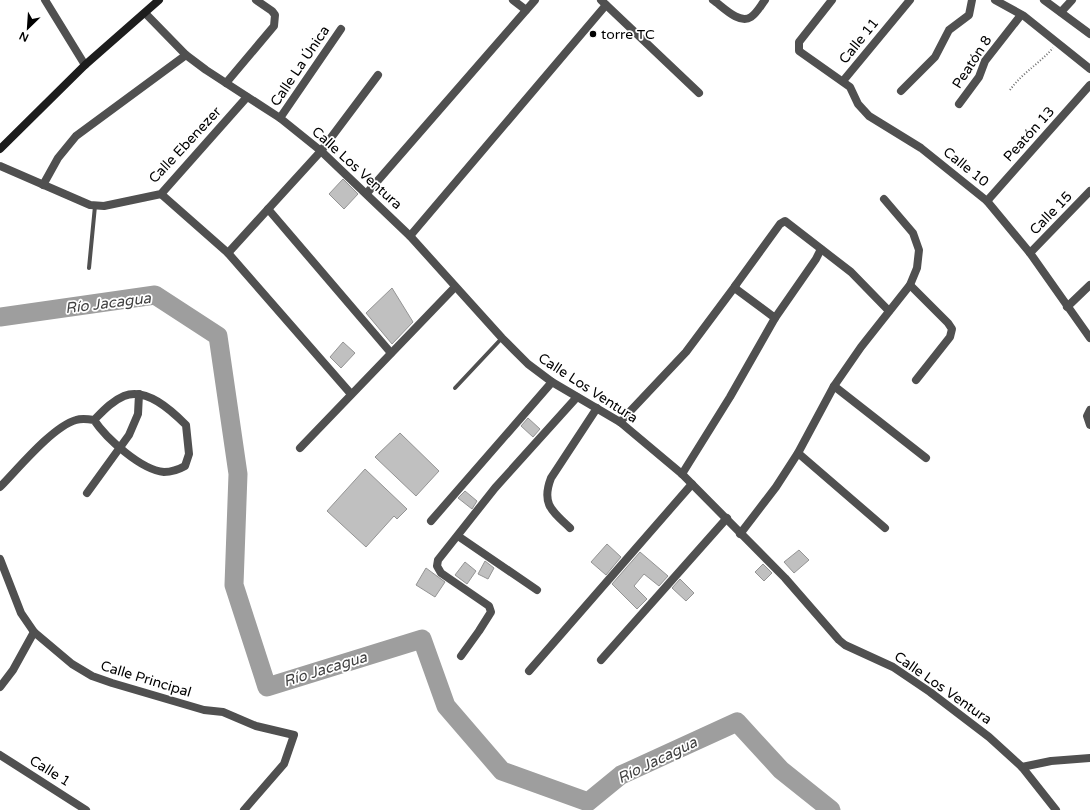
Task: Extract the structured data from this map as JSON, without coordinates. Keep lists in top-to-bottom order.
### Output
{
  "streets": {
    "street": [
      "Calle 11",
      "Peatón 8",
      "Calle La Única",
      "Peatón 13",
      "Calle Ebenezer",
      "Calle 10",
      "Calle Los Ventura",
      "Calle 15",
      "Calle Principal",
      "Calle 1"
    ]
  },
  "crossings": [
    ["Calle 11", "Calle 10"],
    ["Calle La Única", "Calle Los Ventura"],
    ["Peatón 13", "Calle 10"],
    ["Calle Ebenezer", "Calle Los Ventura"],
    ["Calle 10", "Calle 15"]
  ],
  "water": ["Río Jacagua"],
  "places": ["torre TC"],
  "north": "bottom left"
}
